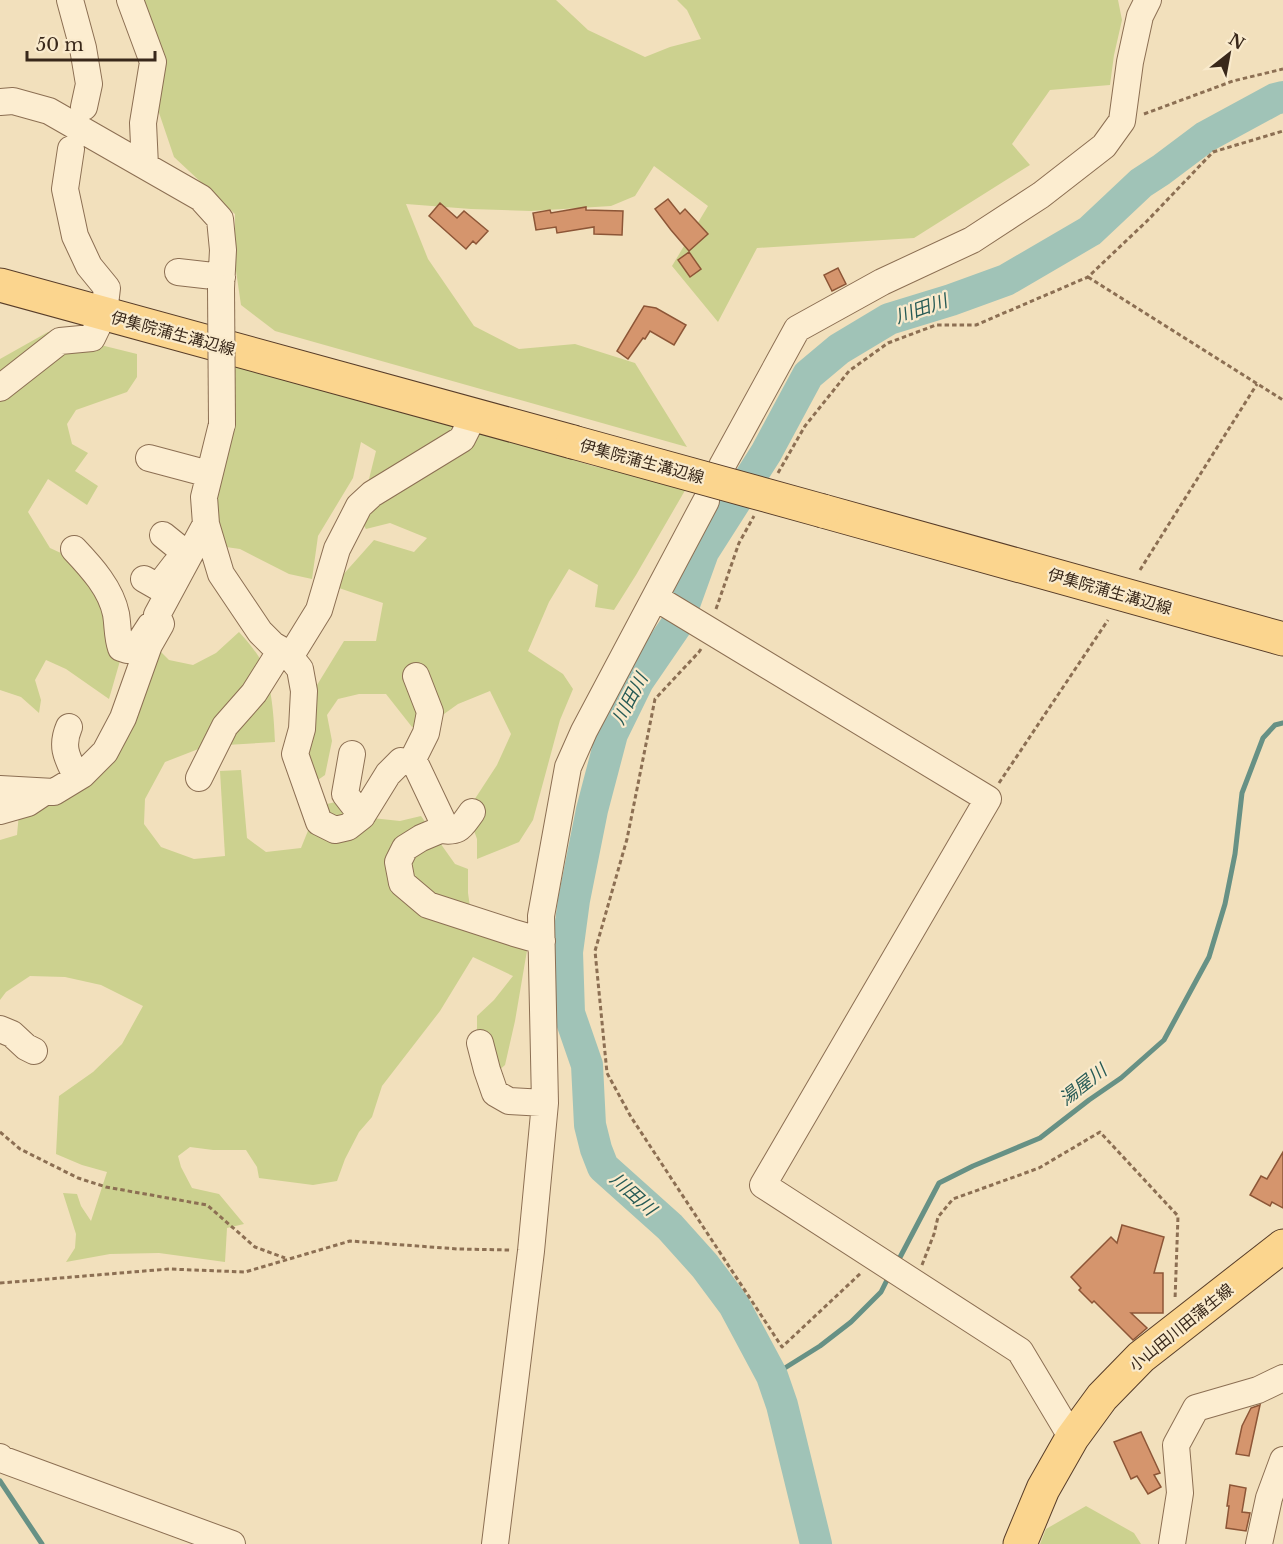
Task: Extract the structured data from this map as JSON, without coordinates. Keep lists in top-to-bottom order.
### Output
{
  "streets": {
    "main road": ["伊集院蒲生溝辺線", "小山田川田蒲生線"]
  },
  "water": ["川田川", "湯屋川"],
  "scale_bar": "50 m",
  "north": "top right"
}
